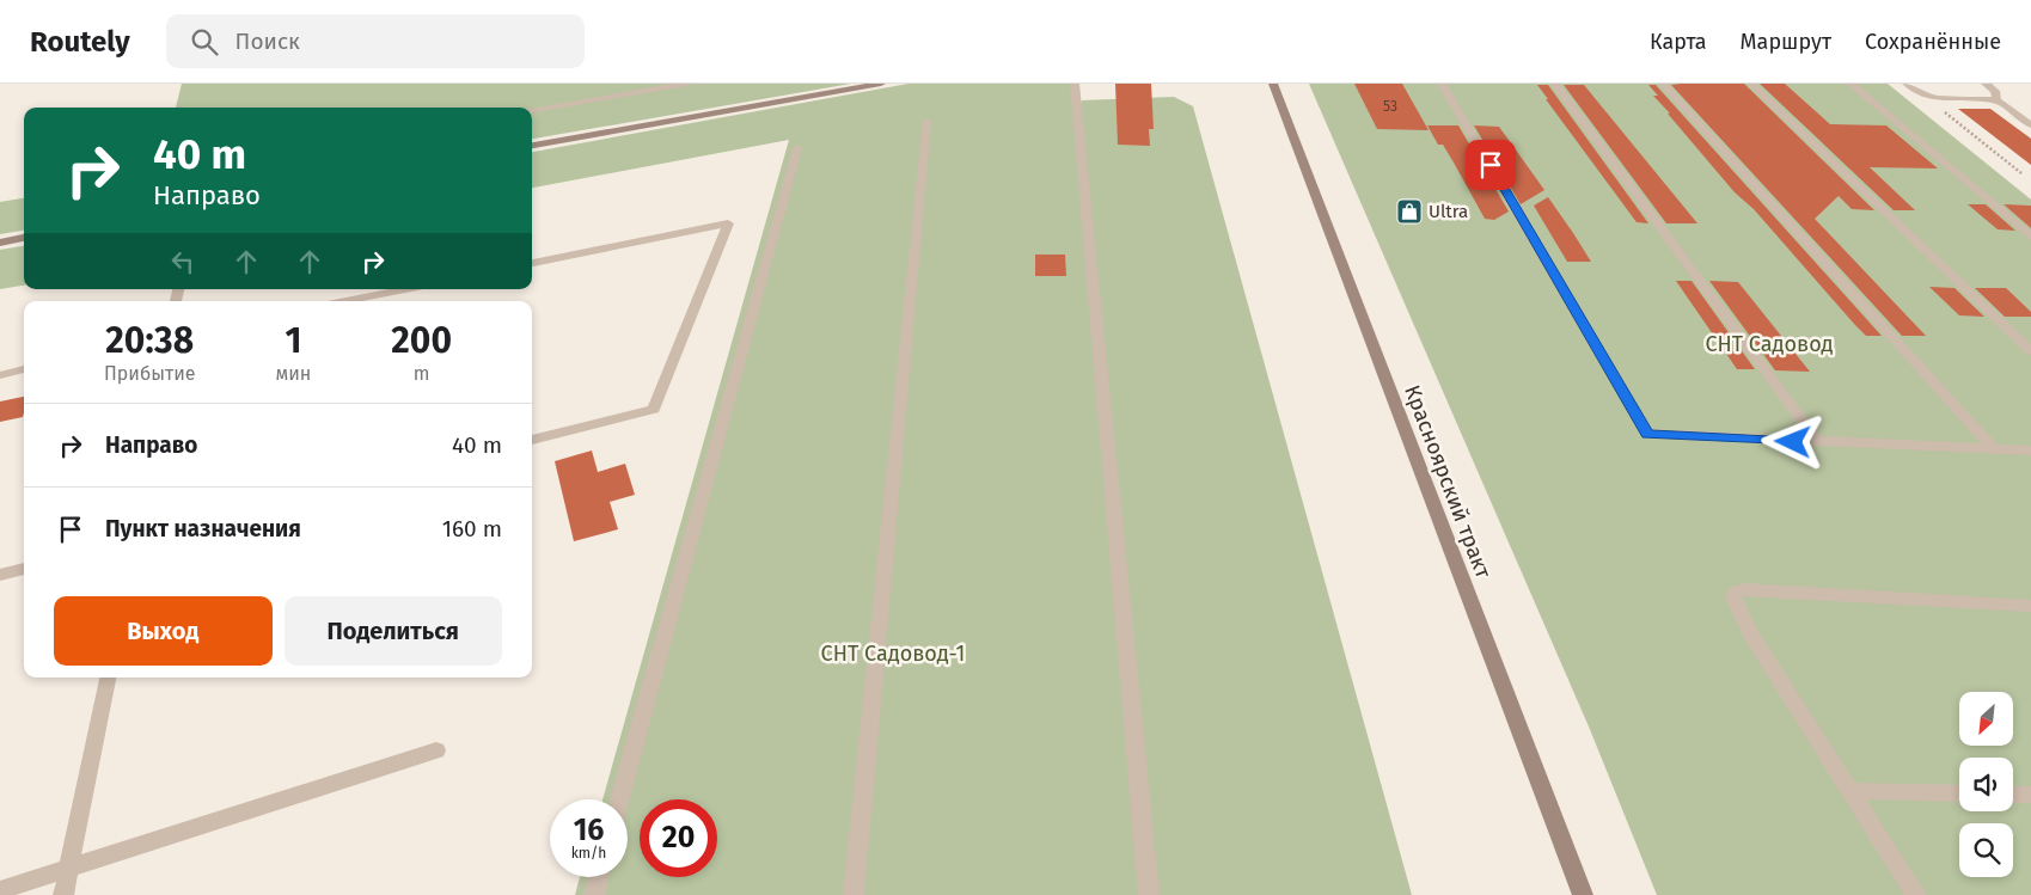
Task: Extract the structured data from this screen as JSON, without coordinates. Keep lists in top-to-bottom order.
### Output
{
  "streets": {
    "main road": ["Красноярский тракт"]
  },
  "parks": ["СНТ Садовод", "СНТ Садовод-1"],
  "places": {
    "shop": ["Ultra"]
  },
  "house_numbers": ["53"],
  "north": "bottom left",
  "page": {
    "header": "Routely",
    "search": "Поиск",
    "nav": ["Карта", "Маршрут", "Сохранённые"],
    "turn": ["40 m", "Направо"],
    "eta": [
      "20:38",
      "Прибытие",
      "1",
      "мин",
      "200",
      "m"
    ],
    "list": [
      {
        "name": "Направо",
        "value": "40 m"
      },
      {
        "name": "Пункт назначения",
        "value": "160 m"
      }
    ],
    "buttons": ["Выход", "Поделиться"],
    "speed": "16 km/h",
    "limit": "20"
  }
}
